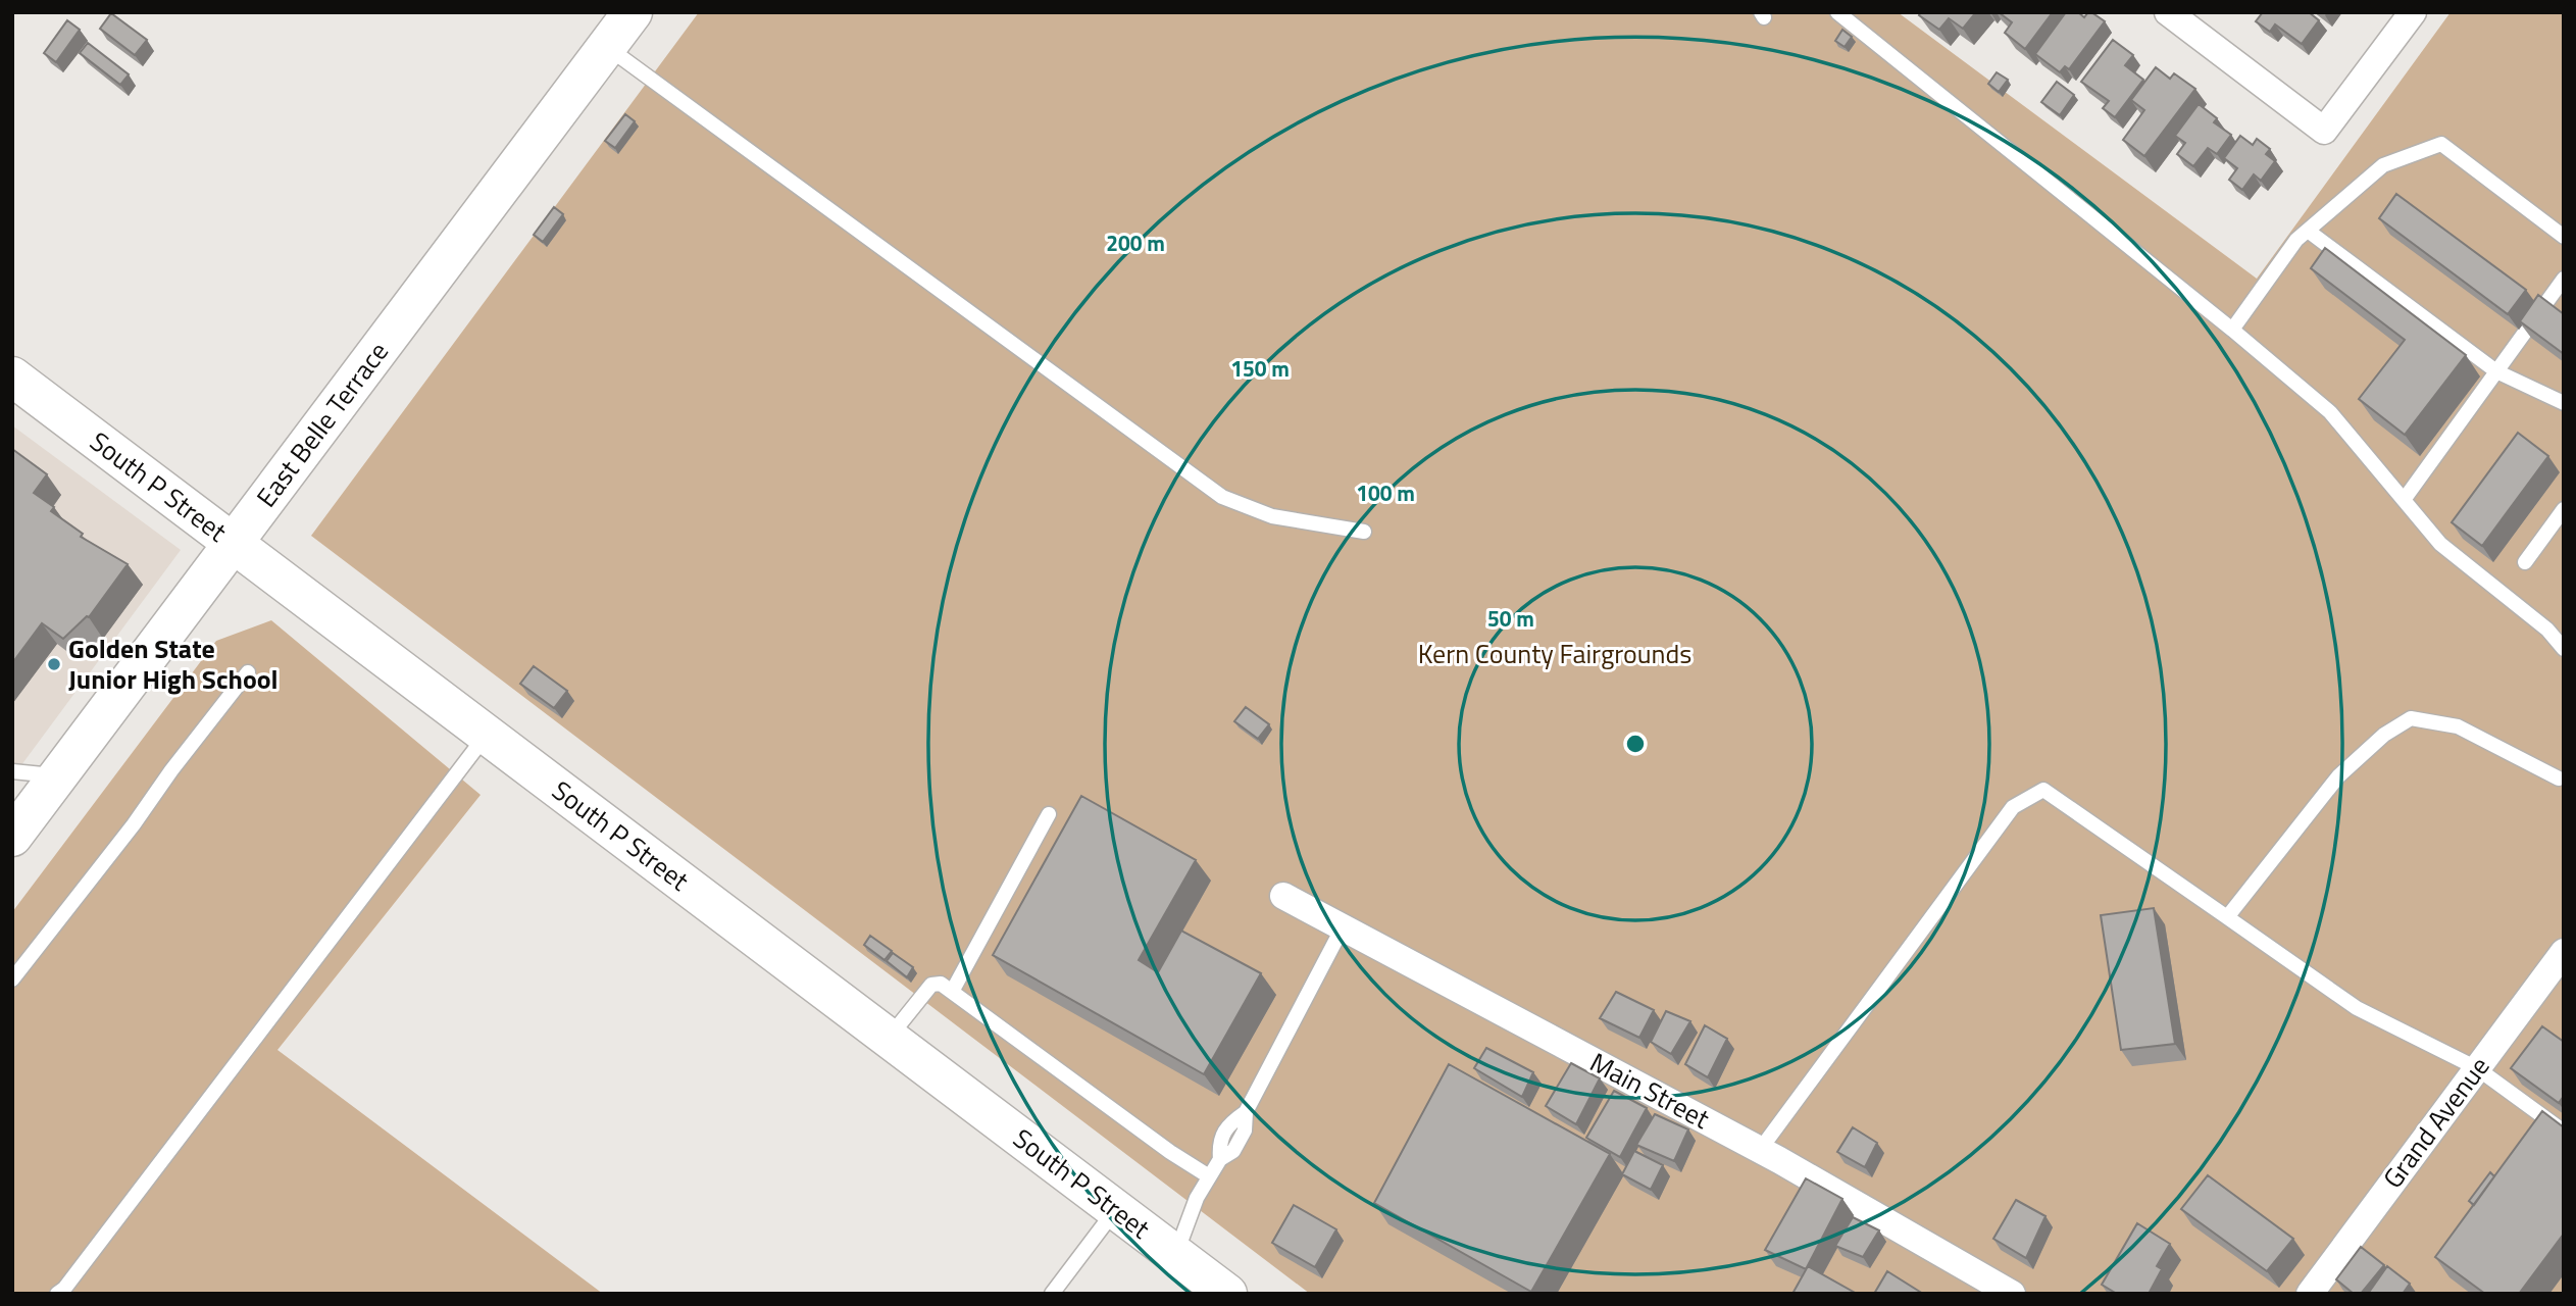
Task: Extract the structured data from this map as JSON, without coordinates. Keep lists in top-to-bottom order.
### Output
{
  "streets": {
    "street": [
      "East Belle Terrace",
      "South P Street",
      "Main Street",
      "Grand Avenue"
    ]
  },
  "crossings": [
    ["East Belle Terrace", "South P Street"]
  ],
  "parks": ["Kern County Fairgrounds"],
  "places": ["Golden State Junior High School"],
  "rings": [
    "200 m",
    "150 m",
    "100 m",
    "50 m"
  ]
}
